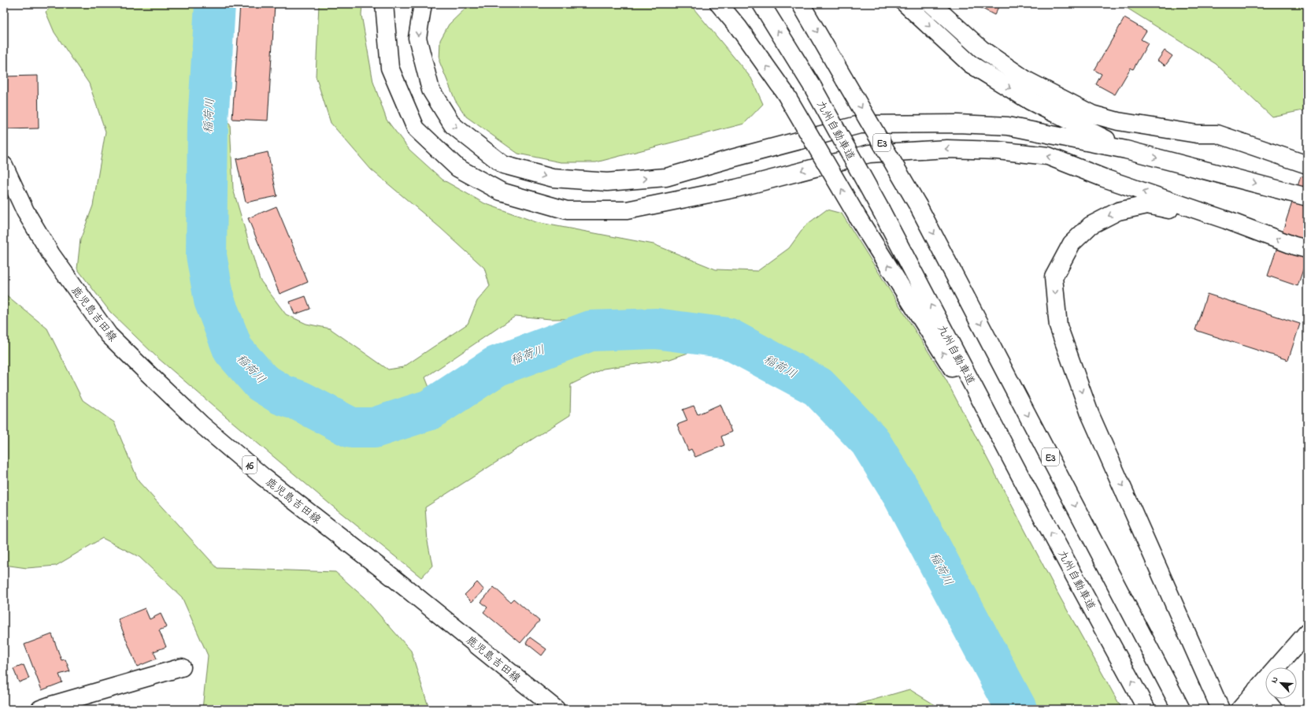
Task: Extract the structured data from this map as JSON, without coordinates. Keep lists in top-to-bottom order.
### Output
{
  "streets": {
    "main road": [
      "九州自動車道",
      "E3",
      "鹿児島吉田線",
      "16"
    ]
  },
  "water": ["稲荷川"],
  "north": "top left"
}
